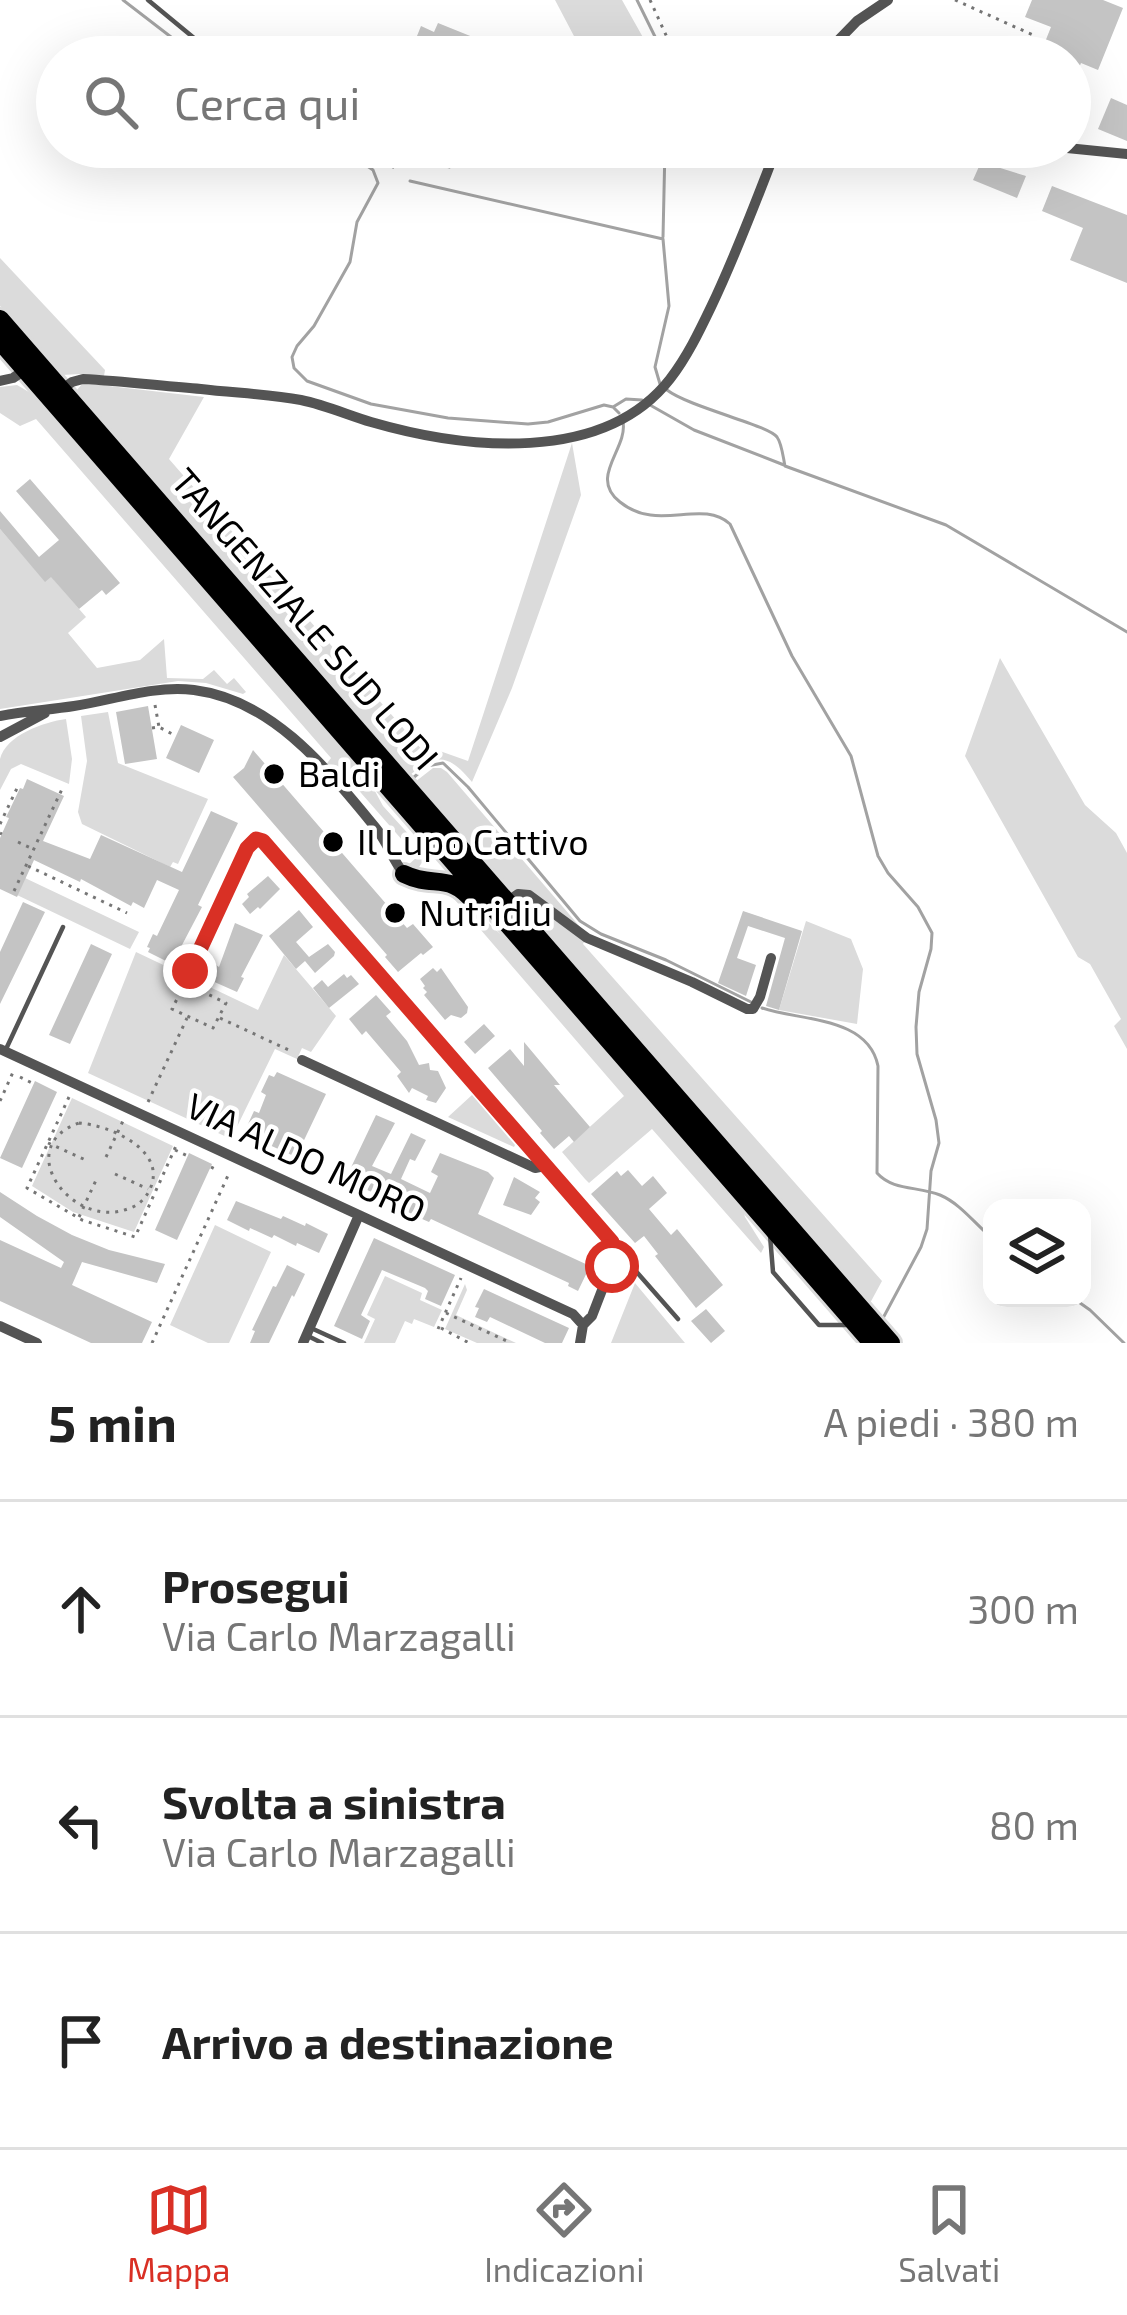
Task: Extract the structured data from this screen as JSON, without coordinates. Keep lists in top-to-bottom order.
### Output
{
  "streets": {
    "highway": ["TANGENZIALE SUD LODI"],
    "street": ["VIA ALDO MORO"]
  },
  "places": ["Baldi", "Il Lupo Cattivo", "Nutridiu"],
  "page": {
    "search": "Cerca qui",
    "heading": ["5 min", "A piedi · 380 m"],
    "list": [
      ["Prosegui", "Via Carlo Marzagalli", "300 m"],
      ["Svolta a sinistra", "Via Carlo Marzagalli", "80 m"],
      "Arrivo a destinazione"
    ],
    "nav": ["Mappa", "Indicazioni", "Salvati"]
  }
}
